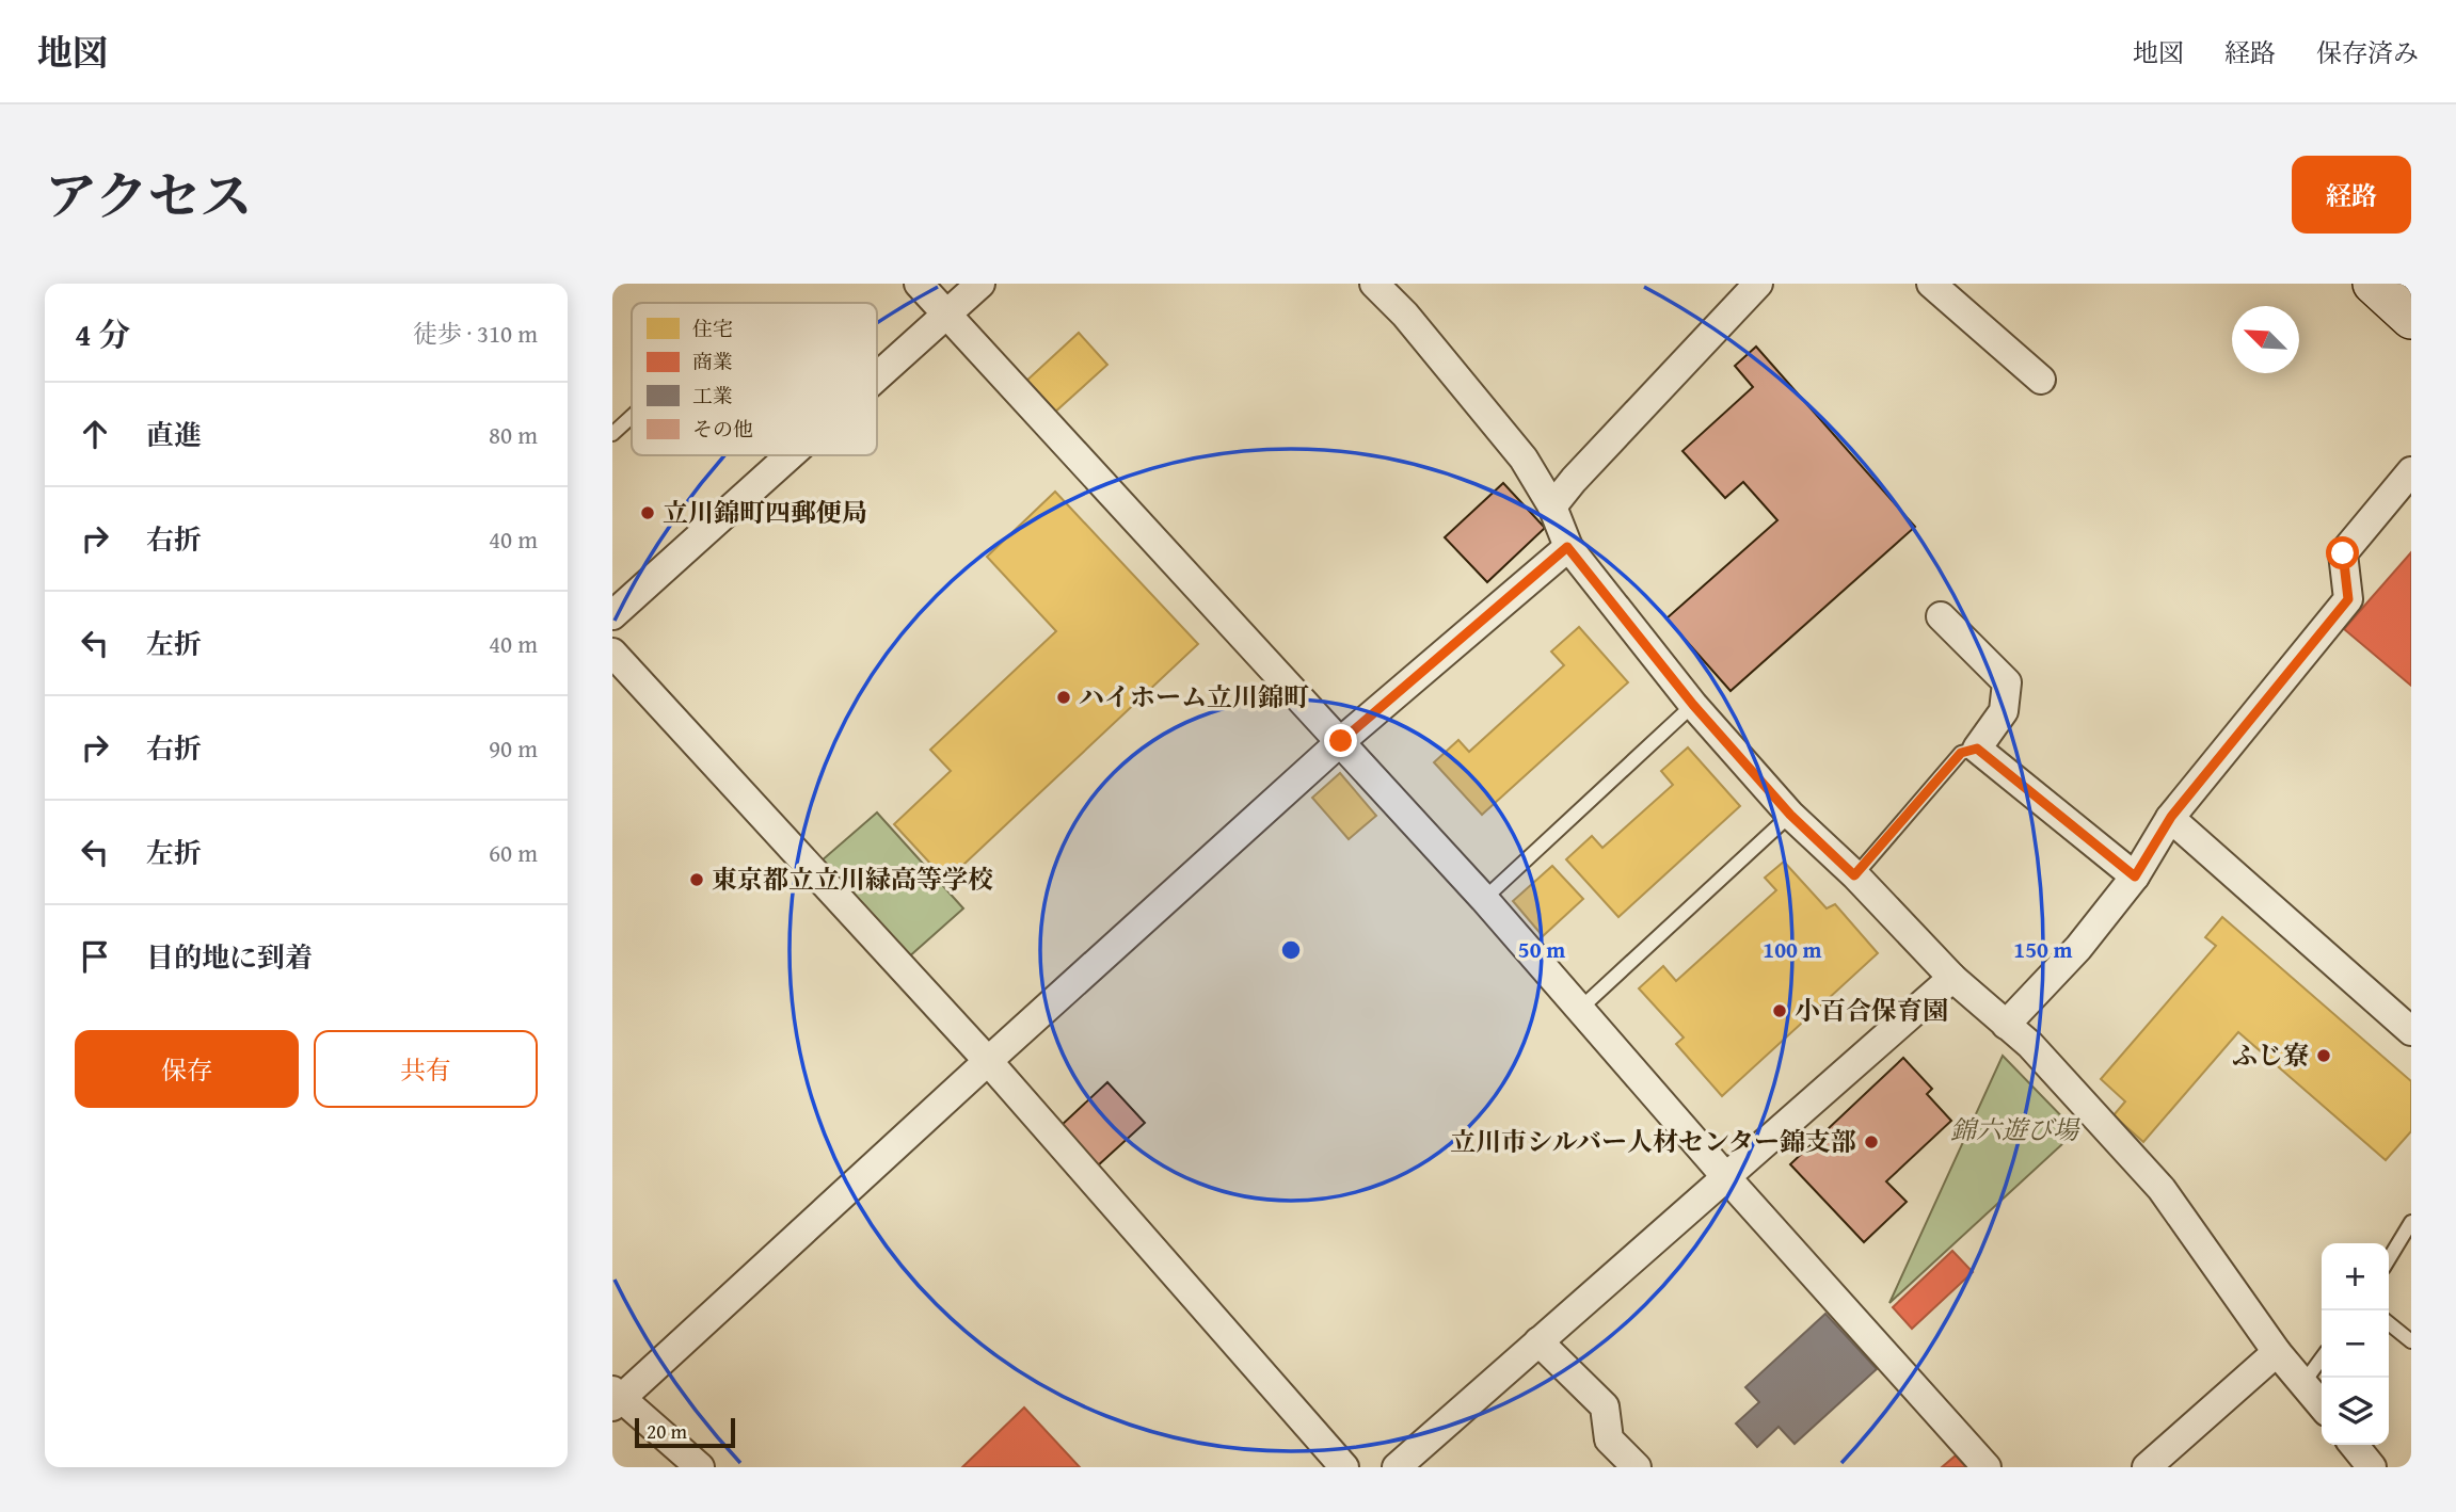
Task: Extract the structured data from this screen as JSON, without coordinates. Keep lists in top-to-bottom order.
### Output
{
  "parks": ["錦六遊び場"],
  "places": [
    "立川錦町四郵便局",
    "ハイホーム立川錦町",
    "東京都立立川緑高等学校",
    "小百合保育園",
    "ふじ寮",
    "立川市シルバー人材センター錦支部"
  ],
  "legend": [
    "住宅",
    "商業",
    "工業",
    "その他"
  ],
  "scale_bar": "20 m",
  "north": "top left",
  "page": {
    "header": "地図",
    "nav": ["地図", "経路", "保存済み"],
    "title": "アクセス",
    "buttons": [
      "経路",
      ["保存", "共有"]
    ],
    "heading": ["4 分", "徒歩 · 310 m"],
    "list": [
      ["直進", "80 m"],
      ["右折", "40 m"],
      ["左折", "40 m"],
      ["右折", "90 m"],
      ["左折", "60 m"],
      "目的地に到着"
    ],
    "map_buttons": ["+", "−"],
    "scale": "20 m"
  },
  "rings": ["50 m", "100 m", "150 m"]
}
